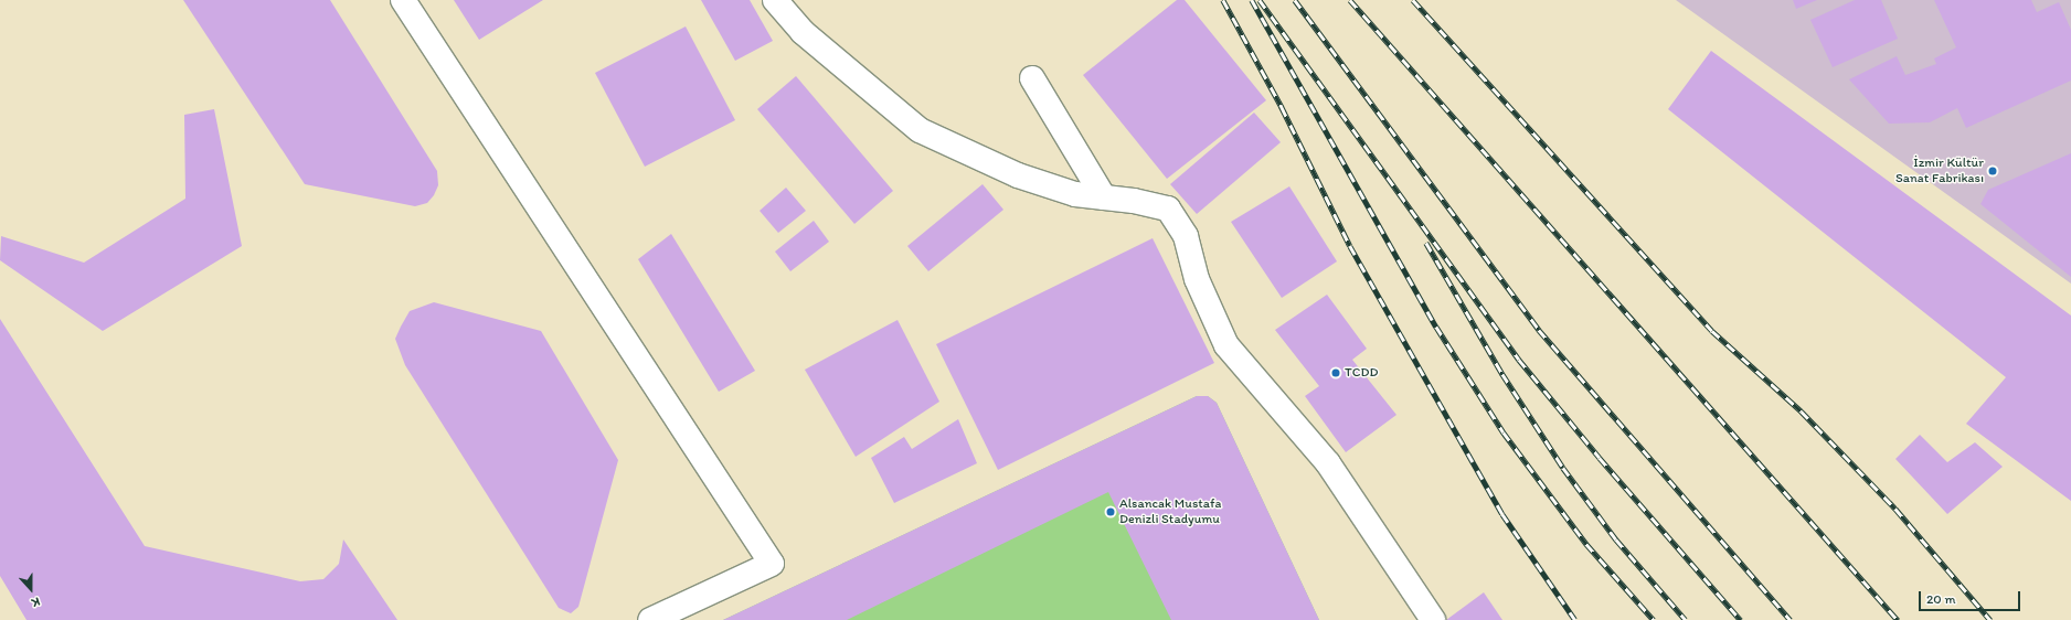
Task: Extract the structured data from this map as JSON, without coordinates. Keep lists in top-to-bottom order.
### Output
{
  "places": ["İzmir Kültür Sanat Fabrikası", "TCDD", "Alsancak Mustafa Denizli Stadyumu"],
  "scale_bar": "20 m",
  "north": "bottom"
}
